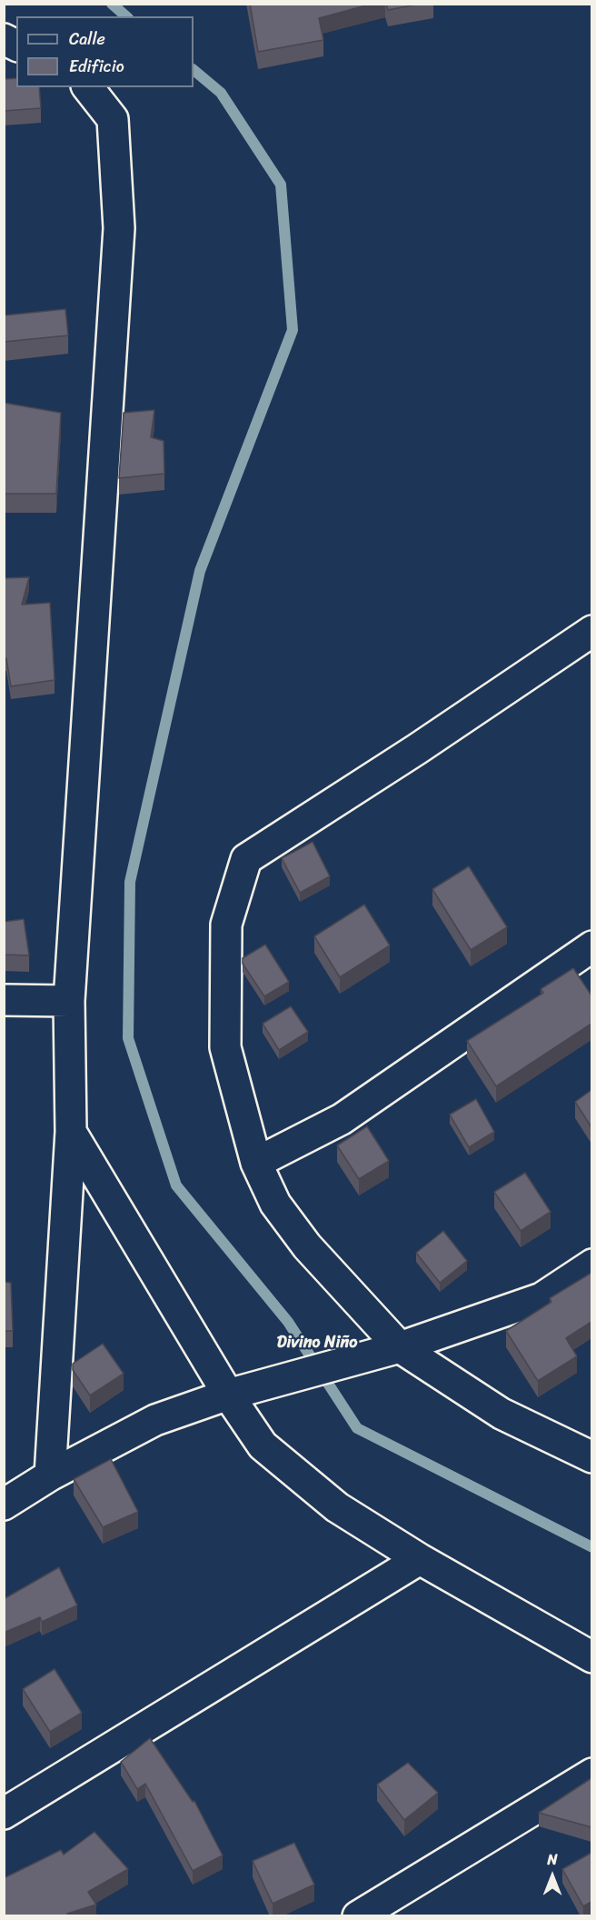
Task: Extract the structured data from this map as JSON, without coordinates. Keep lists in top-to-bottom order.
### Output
{
  "districts": ["Divino Niño"],
  "legend": ["Calle", "Edificio"],
  "north": "top"
}
